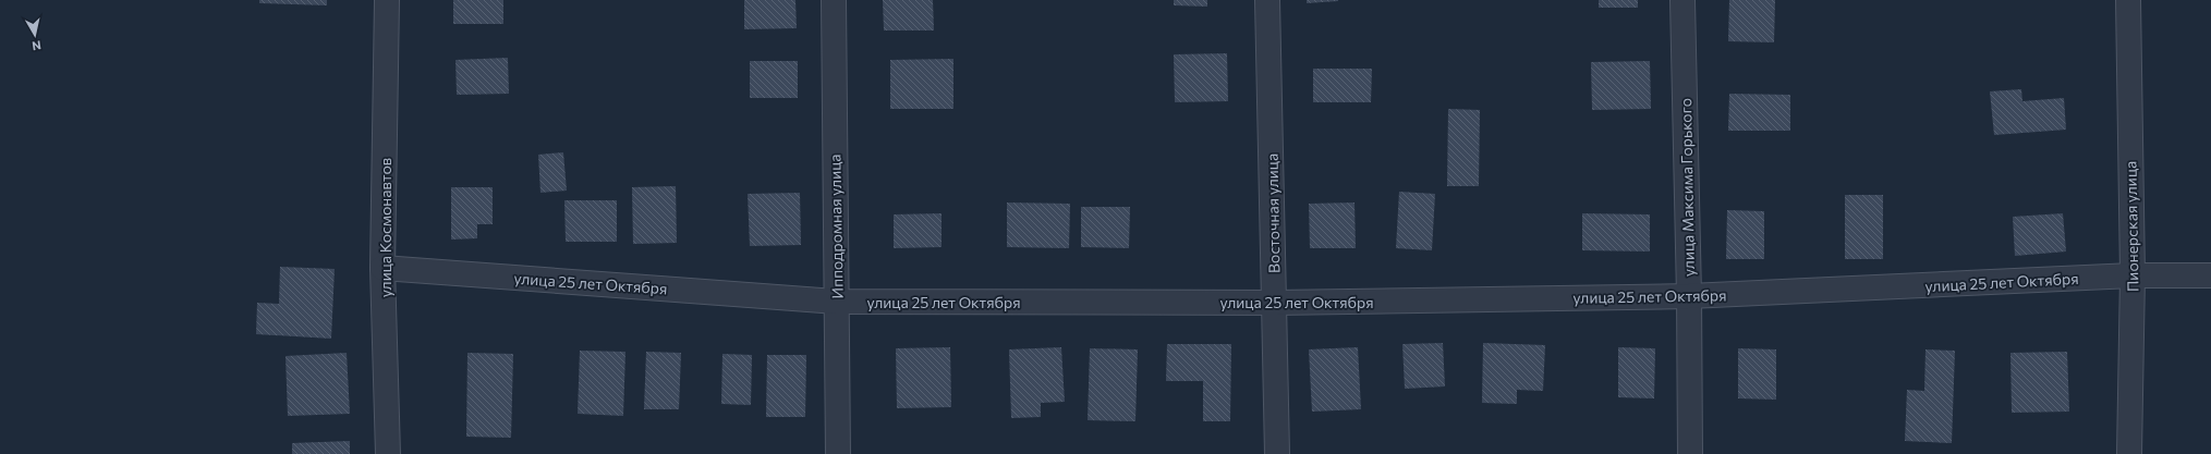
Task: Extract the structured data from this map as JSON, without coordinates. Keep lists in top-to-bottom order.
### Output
{
  "streets": {
    "street": [
      "улица Максима Горького",
      "Восточная улица",
      "Ипподромная улица",
      "Пионерская улица",
      "улица Космонавтов",
      "улица 25 лет Октября"
    ]
  },
  "crossings": [
    ["улица Максима Горького", "улица 25 лет Октября"],
    ["Восточная улица", "улица 25 лет Октября"],
    ["Ипподромная улица", "улица 25 лет Октября"],
    ["Пионерская улица", "улица 25 лет Октября"],
    ["улица Космонавтов", "улица 25 лет Октября"]
  ],
  "north": "bottom"
}
